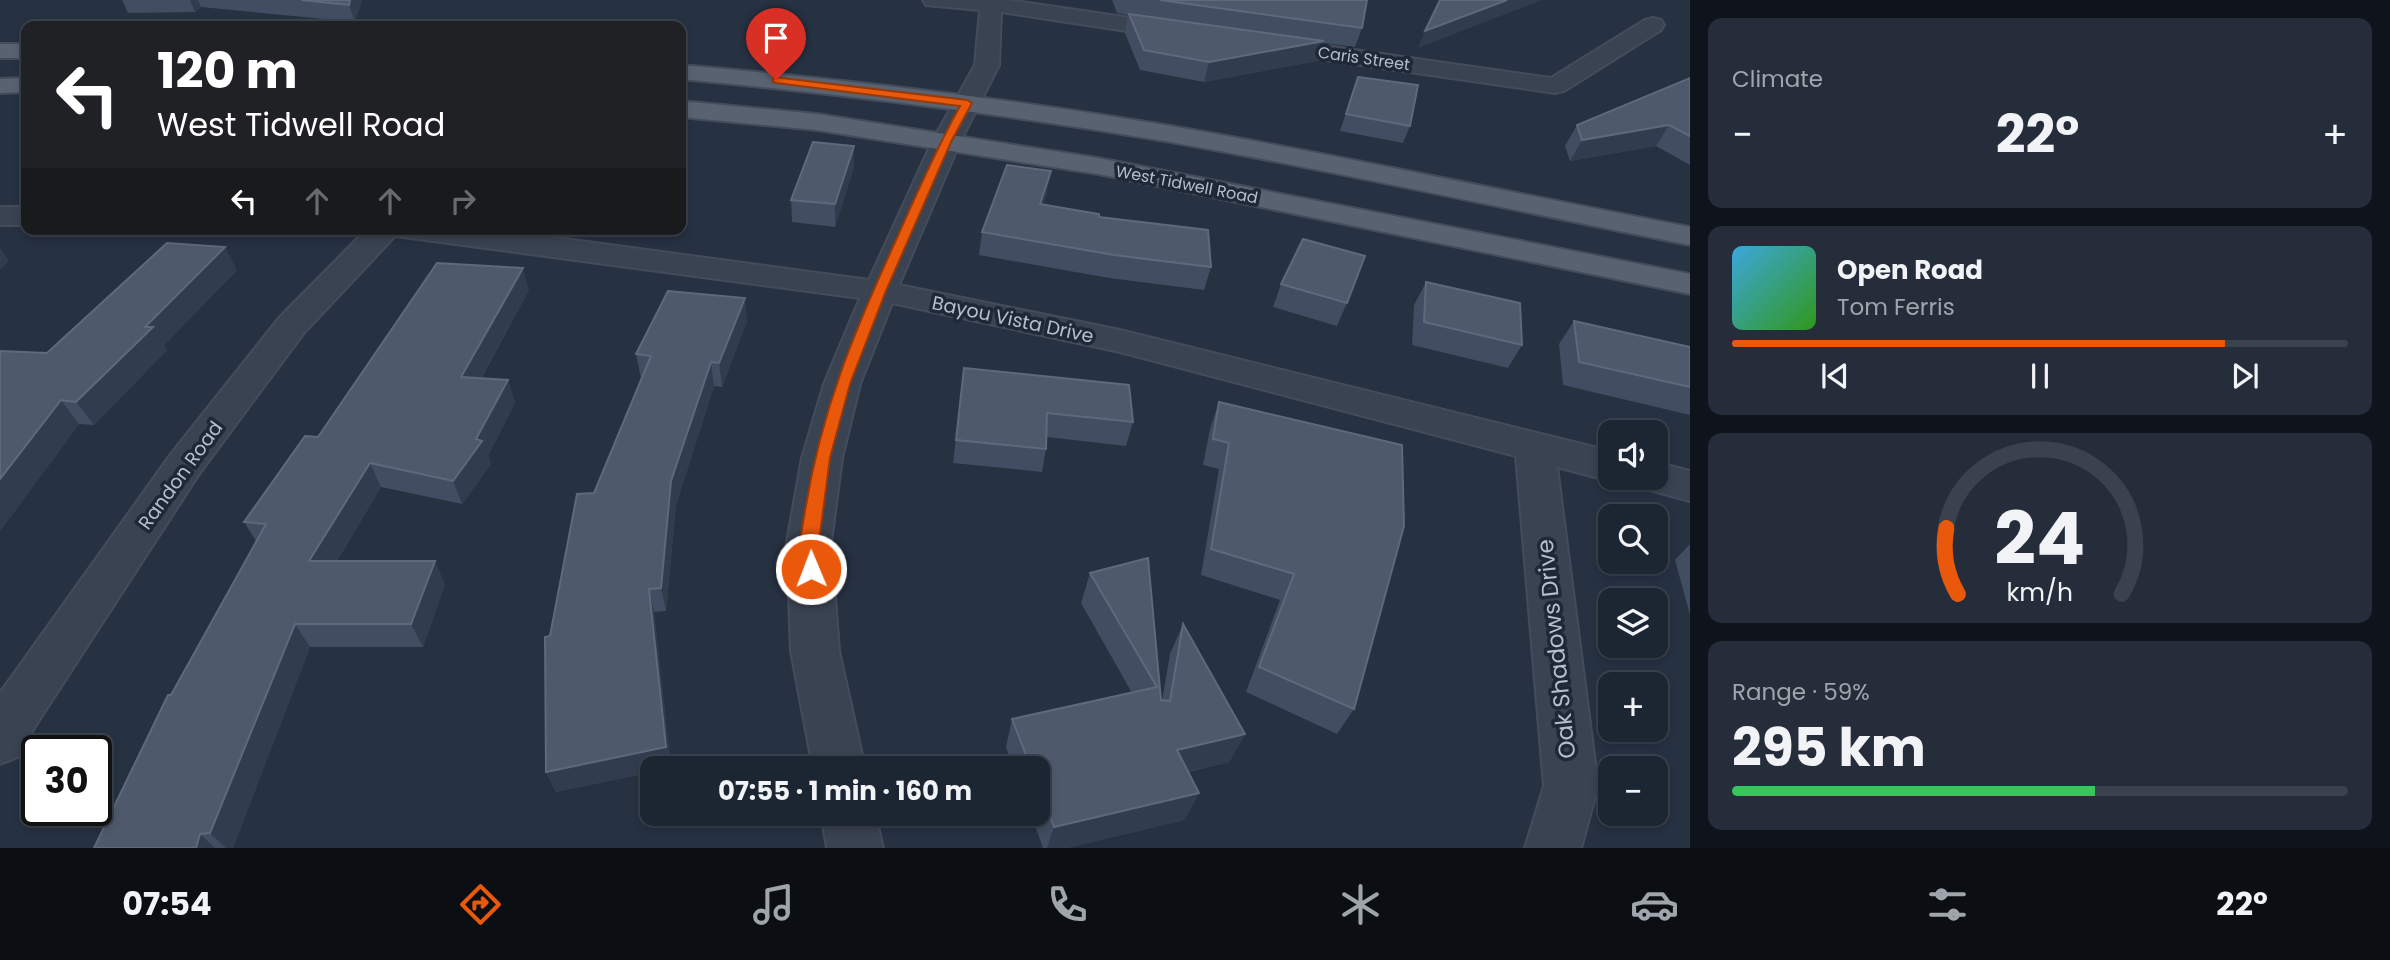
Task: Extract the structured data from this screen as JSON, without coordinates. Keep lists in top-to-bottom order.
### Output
{
  "streets": {
    "main road": ["West Tidwell Road"],
    "street": [
      "Caris Street",
      "Bayou Vista Drive",
      "Randon Road",
      "Oak Shadows Drive"
    ]
  },
  "crossings": [
    ["Bayou Vista Drive", "Oak Shadows Drive"]
  ],
  "page": {
    "tile": [
      "Climate",
      ["Range · 59%", "295 km"]
    ],
    "turn": ["120 m", "West Tidwell Road"],
    "heat": ["−", "22°", "+"],
    "song": ["Open Road", "Tom Ferris"],
    "map_buttons": ["+", "−"],
    "limit": "30",
    "trip": "07:55 · 1 min · 160 m",
    "tabs": ["07:54", "22°"],
    "gauge": ["24", "km/h"]
  }
}
